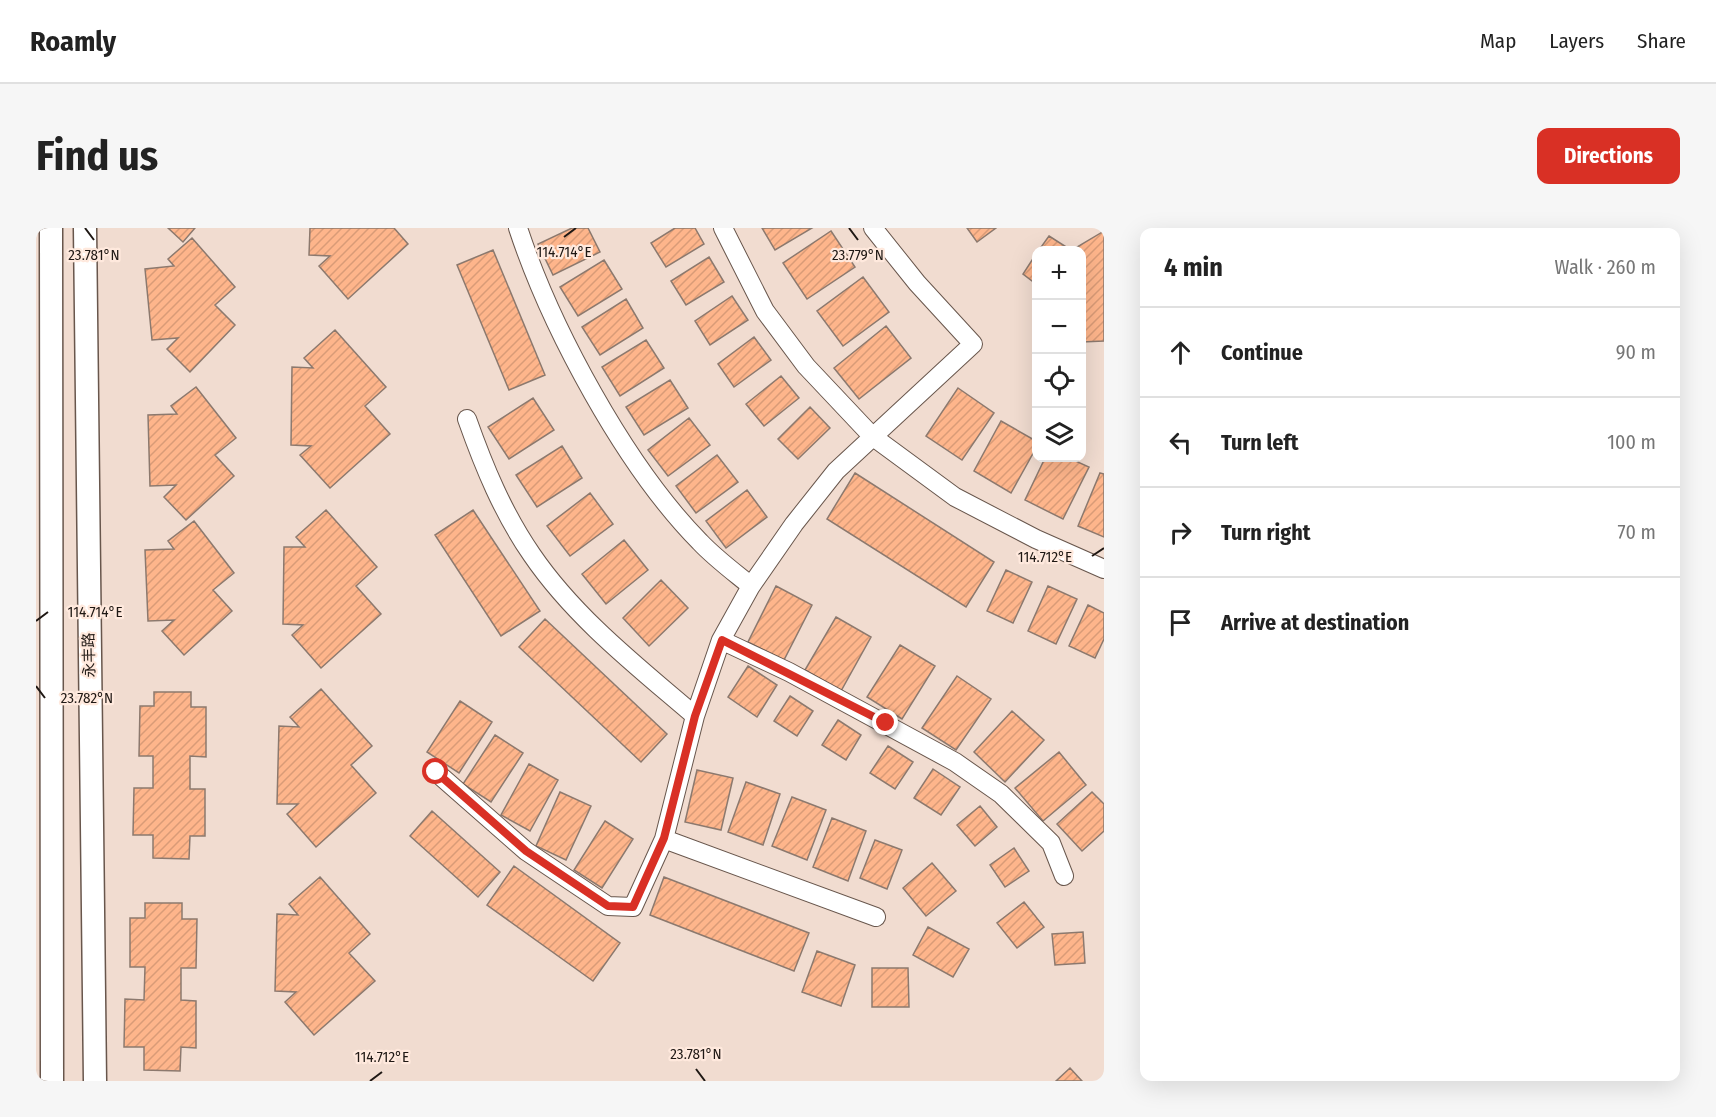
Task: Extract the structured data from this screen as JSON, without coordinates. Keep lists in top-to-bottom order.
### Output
{
  "streets": {
    "street": ["永丰路"]
  },
  "page": {
    "header": "Roamly",
    "nav": ["Map", "Layers", "Share"],
    "buttons": "Directions",
    "title": "Find us",
    "heading": ["4 min", "Walk · 260 m"],
    "map_buttons": ["+", "−"],
    "list": [
      ["Continue", "90 m"],
      ["Turn left", "100 m"],
      ["Turn right", "70 m"],
      "Arrive at destination"
    ]
  },
  "coordinates": [
    "114.714°E",
    "23.781°N",
    "23.779°N",
    "114.712°E",
    "23.782°N"
  ]
}
